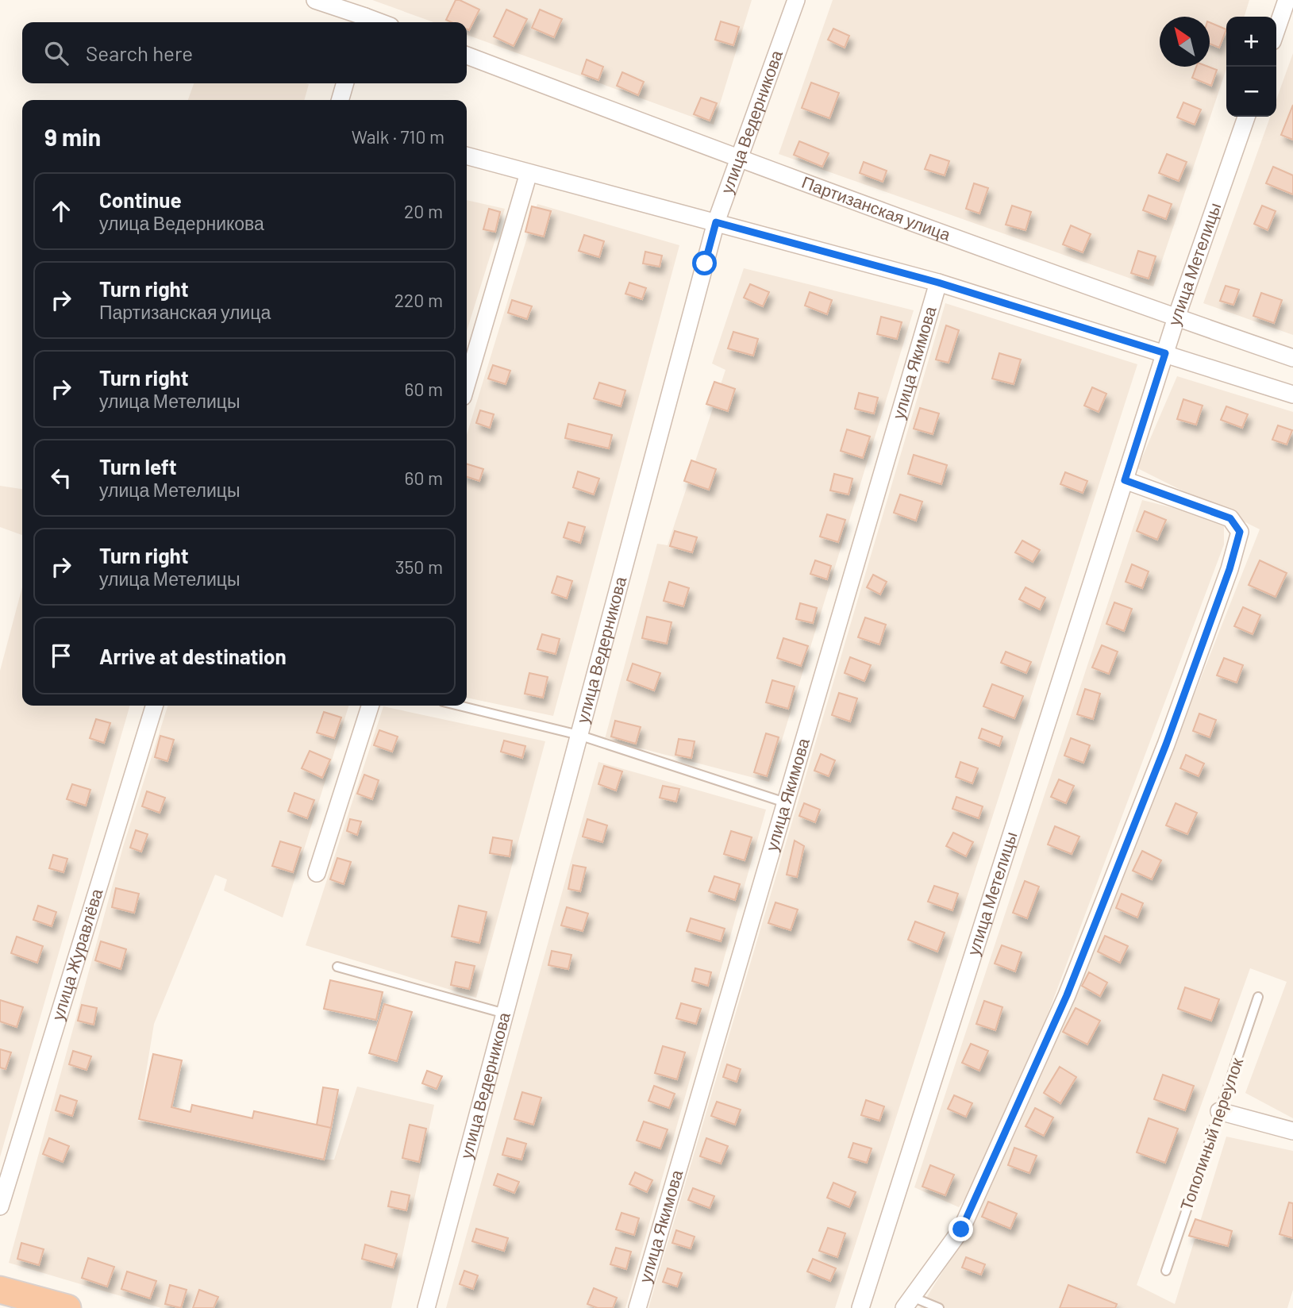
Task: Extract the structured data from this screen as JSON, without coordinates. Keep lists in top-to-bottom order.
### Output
{
  "streets": {
    "street": [
      "улица Ведерникова",
      "Партизанская улица",
      "улица Метелицы",
      "улица Якимова",
      "улица Журавлёва"
    ],
    "lane": ["Тополиный переулок"]
  },
  "crossings": [
    ["улица Ведерникова", "Партизанская улица"],
    ["Партизанская улица", "улица Метелицы"]
  ],
  "north": "top left",
  "page": {
    "map_buttons": ["+", "−"],
    "search": "Search here",
    "heading": ["9 min", "Walk · 710 m"],
    "list": [
      ["Continue", "улица Ведерникова", "20 m"],
      ["Turn right", "Партизанская улица", "220 m"],
      ["Turn right", "улица Метелицы", "60 m"],
      ["Turn left", "улица Метелицы", "60 m"],
      ["Turn right", "улица Метелицы", "350 m"],
      "Arrive at destination"
    ]
  }
}
